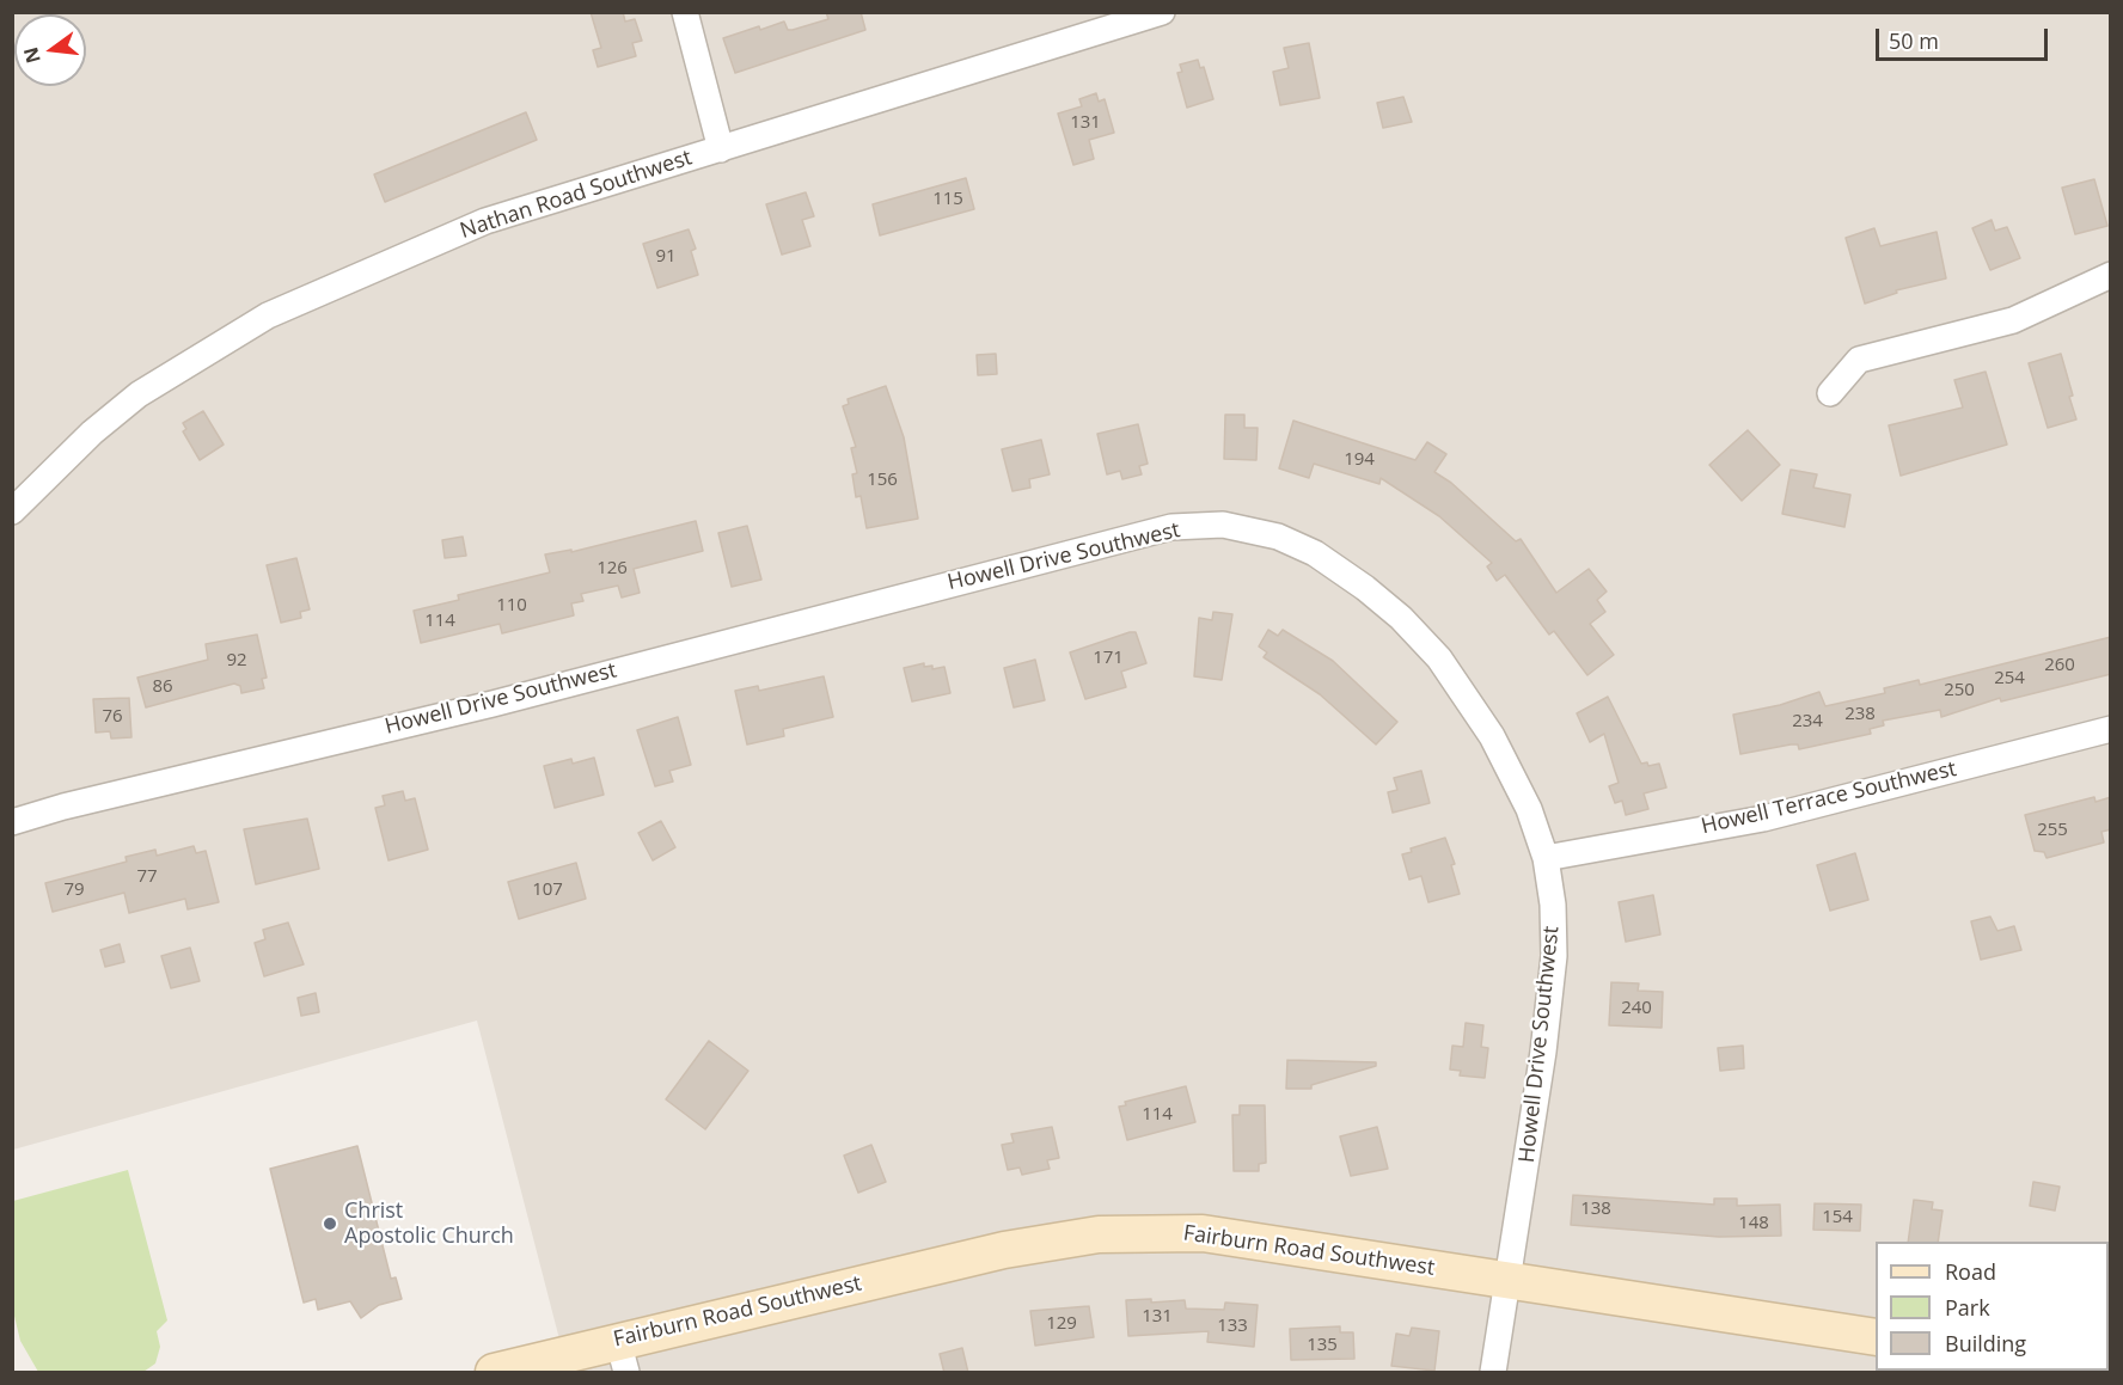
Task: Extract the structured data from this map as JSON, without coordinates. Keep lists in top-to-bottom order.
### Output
{
  "streets": {
    "street": [
      "Nathan Road Southwest",
      "Howell Drive Southwest",
      "Howell Terrace Southwest",
      "Fairburn Road Southwest"
    ]
  },
  "crossings": [
    ["Howell Drive Southwest", "Howell Terrace Southwest"],
    ["Howell Drive Southwest", "Fairburn Road Southwest"]
  ],
  "places": ["Christ Apostolic Church"],
  "house_numbers": [
    "131",
    "115",
    "91",
    "194",
    "156",
    "126",
    "110",
    "114",
    "171",
    "92",
    "260",
    "254",
    "86",
    "250",
    "238",
    "76",
    "234",
    "255",
    "77",
    "79",
    "107",
    "240",
    "114",
    "138",
    "154",
    "148",
    "131",
    "129",
    "133",
    "135"
  ],
  "legend": ["Road", "Park", "Building"],
  "scale_bar": "50 m",
  "north": "left"
}
